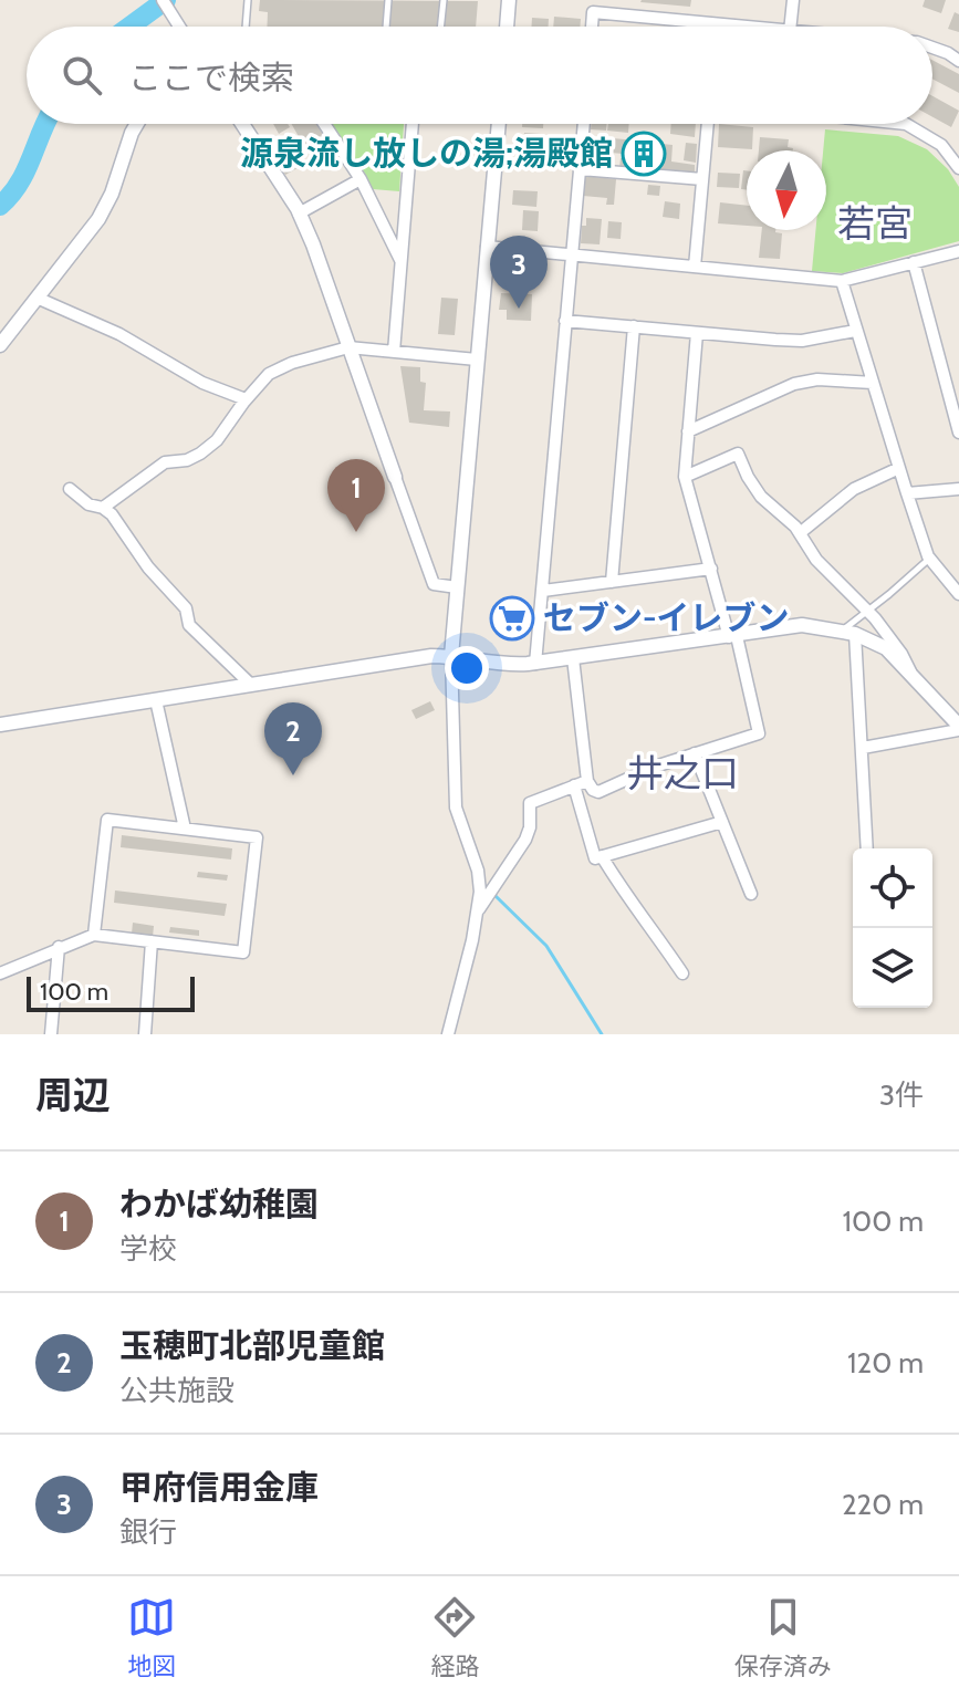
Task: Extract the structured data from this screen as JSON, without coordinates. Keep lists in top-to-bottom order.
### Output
{
  "districts": ["若宮", "井之口"],
  "places": {
    "building": ["源泉流し放しの湯;湯殿館"],
    "supermarket": ["セブン-イレブン"]
  },
  "scale_bar": "100 m",
  "north": "bottom",
  "page": {
    "search": "ここで検索",
    "pins": ["3", "1", "2"],
    "scale": "100 m",
    "heading": ["周辺", "3件"],
    "list": [
      {
        "mark": "1",
        "name": "わかば幼稚園",
        "note": "学校",
        "value": "100 m"
      },
      {
        "mark": "2",
        "name": "玉穂町北部児童館",
        "note": "公共施設",
        "value": "120 m"
      },
      {
        "mark": "3",
        "name": "甲府信用金庫",
        "note": "銀行",
        "value": "220 m"
      }
    ],
    "nav": ["地図", "経路", "保存済み"]
  }
}
